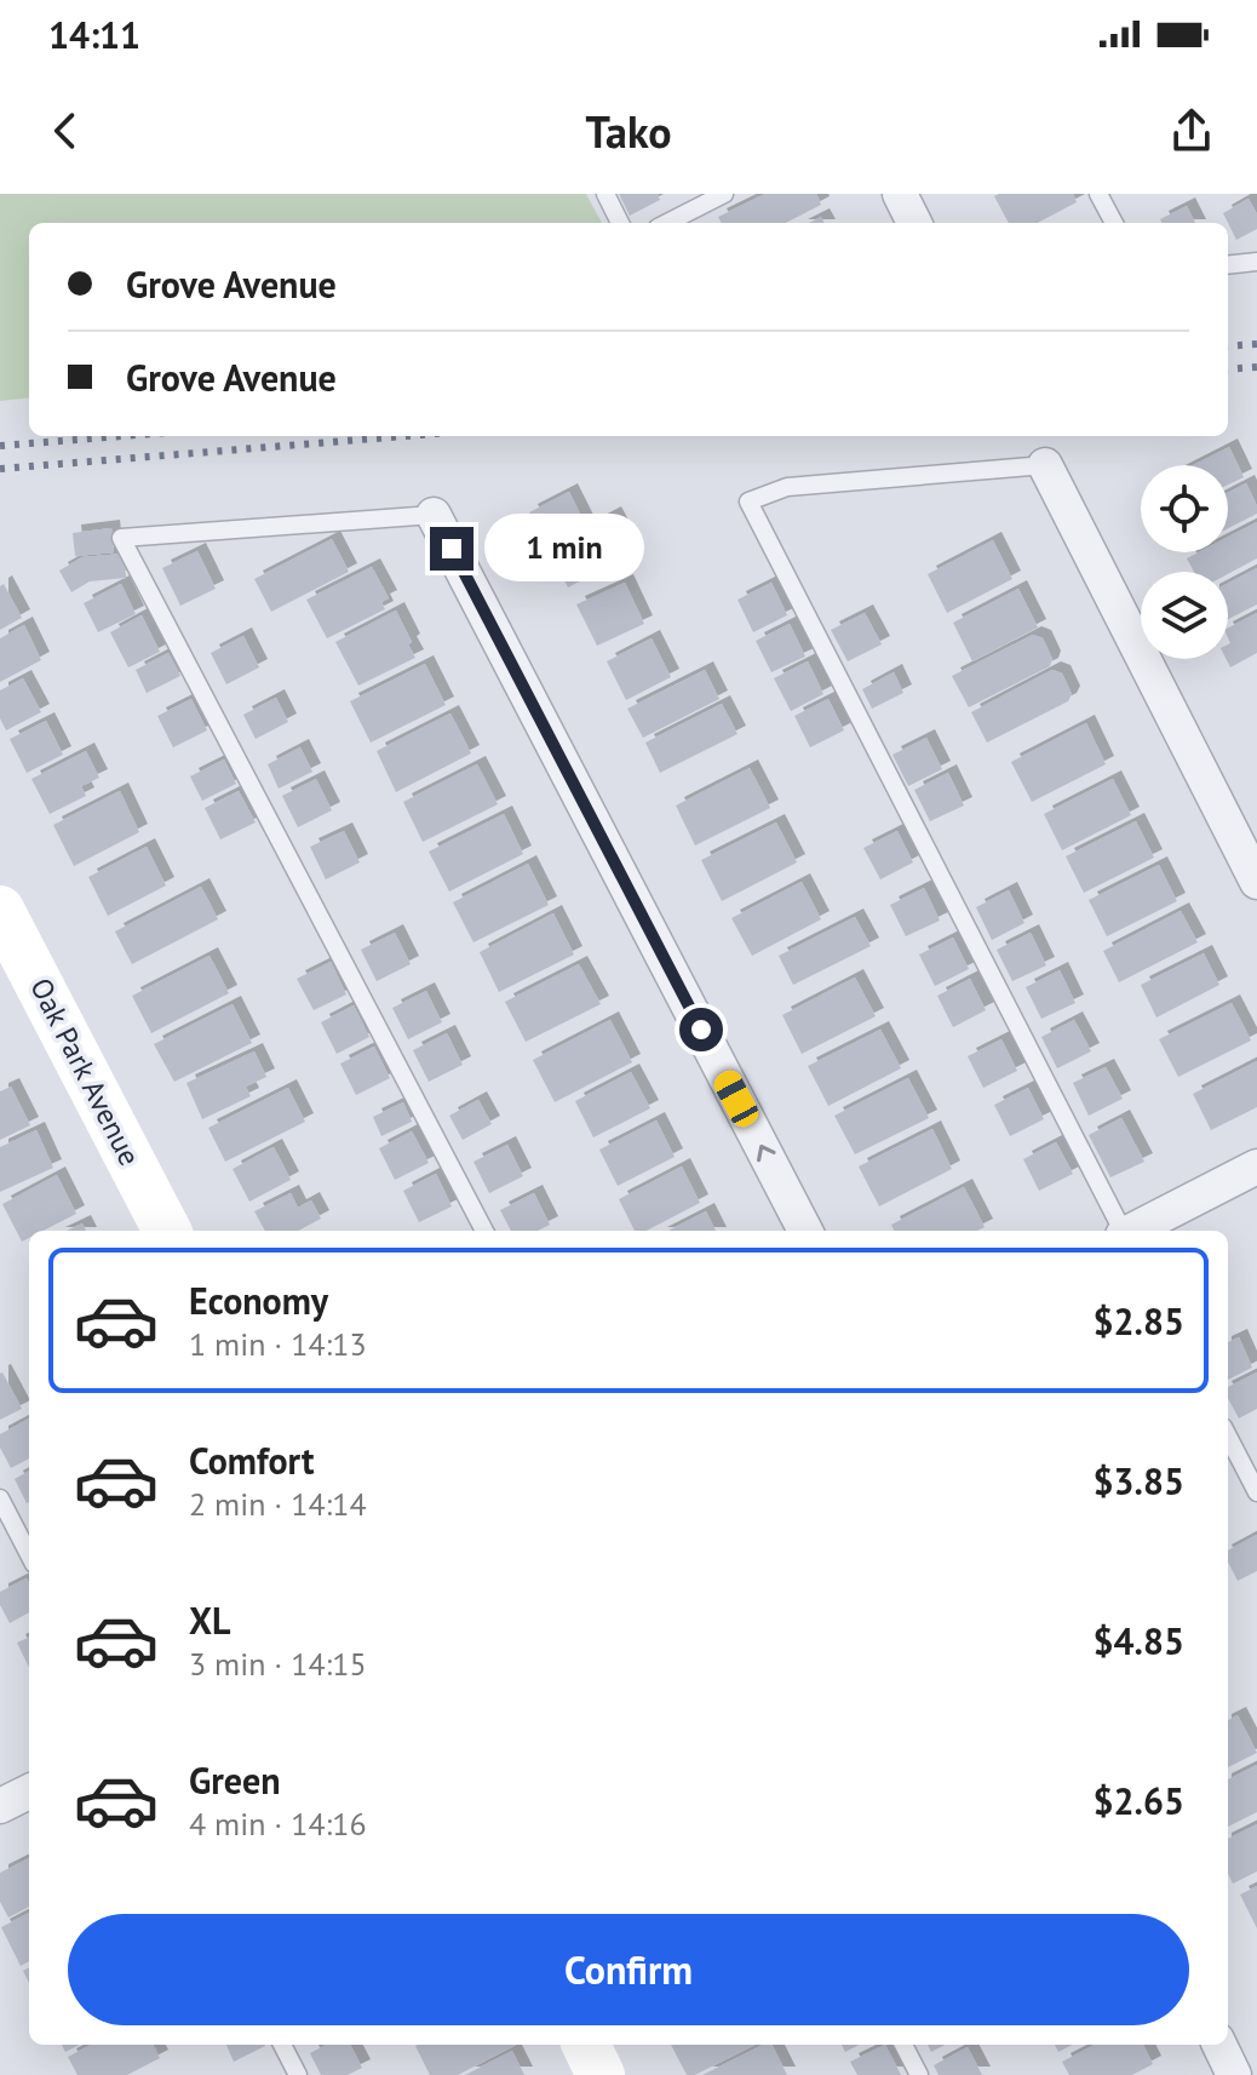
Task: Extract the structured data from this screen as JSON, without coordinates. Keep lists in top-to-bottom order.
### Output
{
  "streets": {
    "street": ["Oak Park Avenue"]
  },
  "page": {
    "status": "14:11",
    "header": "Tako",
    "banner": ["Grove Avenue", "Grove Avenue"],
    "bubble": "1 min",
    "list": [
      {
        "name": "Economy",
        "note": "1 min · 14:13",
        "value": "$2.85"
      },
      {
        "name": "Comfort",
        "note": "2 min · 14:14",
        "value": "$3.85"
      },
      {
        "name": "XL",
        "note": "3 min · 14:15",
        "value": "$4.85"
      },
      {
        "name": "Green",
        "note": "4 min · 14:16",
        "value": "$2.65"
      }
    ],
    "buttons": "Confirm"
  }
}
